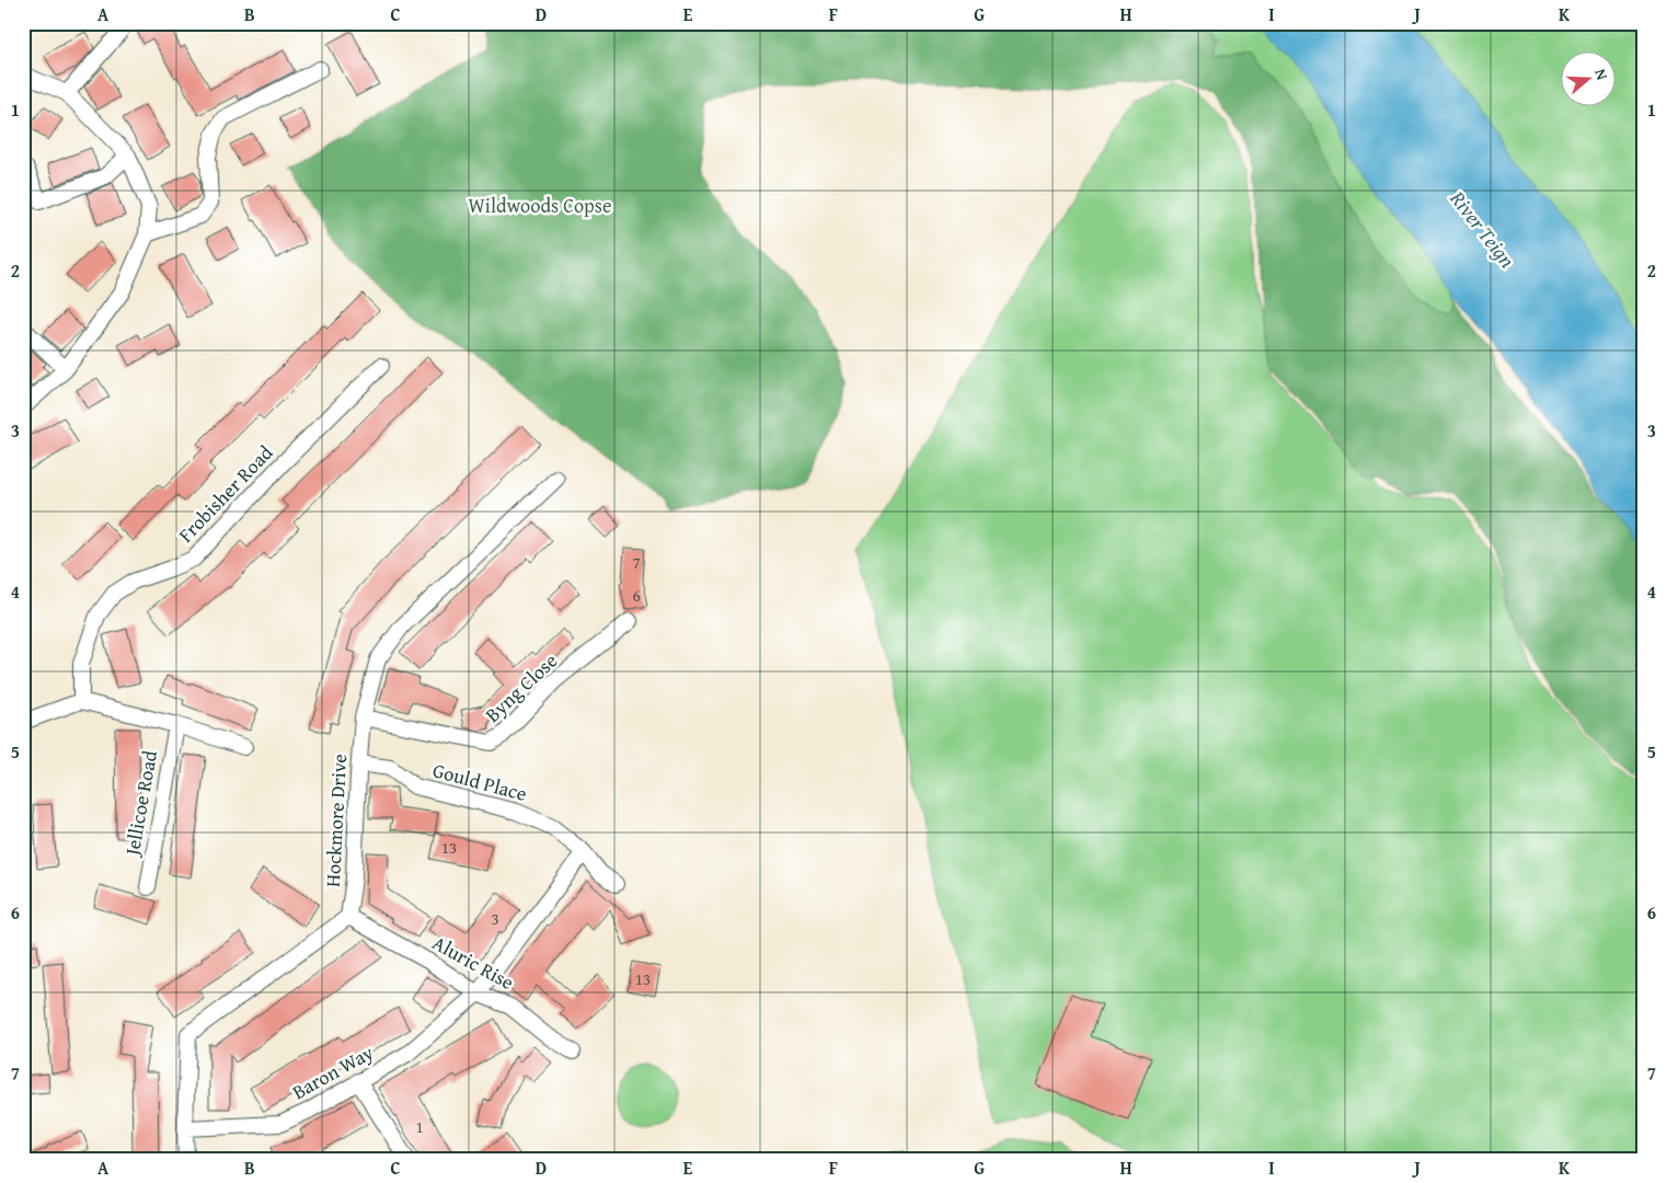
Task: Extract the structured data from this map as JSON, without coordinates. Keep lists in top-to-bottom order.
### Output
{
  "streets": {
    "street": [
      "Frobisher Road",
      "Byng Close",
      "Gould Place",
      "Jellicoe Road",
      "Hockmore Drive",
      "Aluric Rise",
      "Baron Way"
    ]
  },
  "crossings": [
    ["Byng Close", "Hockmore Drive"],
    ["Gould Place", "Hockmore Drive"],
    ["Hockmore Drive", "Aluric Rise"],
    ["Aluric Rise", "Baron Way"]
  ],
  "water": ["River Teign"],
  "parks": ["Wildwoods Copse"],
  "house_numbers": [
    "7",
    "6",
    "13",
    "3",
    "13",
    "1"
  ],
  "north": "right",
  "grid": {
    "columns": [
      "A",
      "B",
      "C",
      "D",
      "E",
      "F",
      "G",
      "H",
      "I",
      "J",
      "K"
    ],
    "rows": [
      "1",
      "2",
      "3",
      "4",
      "5",
      "6",
      "7"
    ]
  }
}
